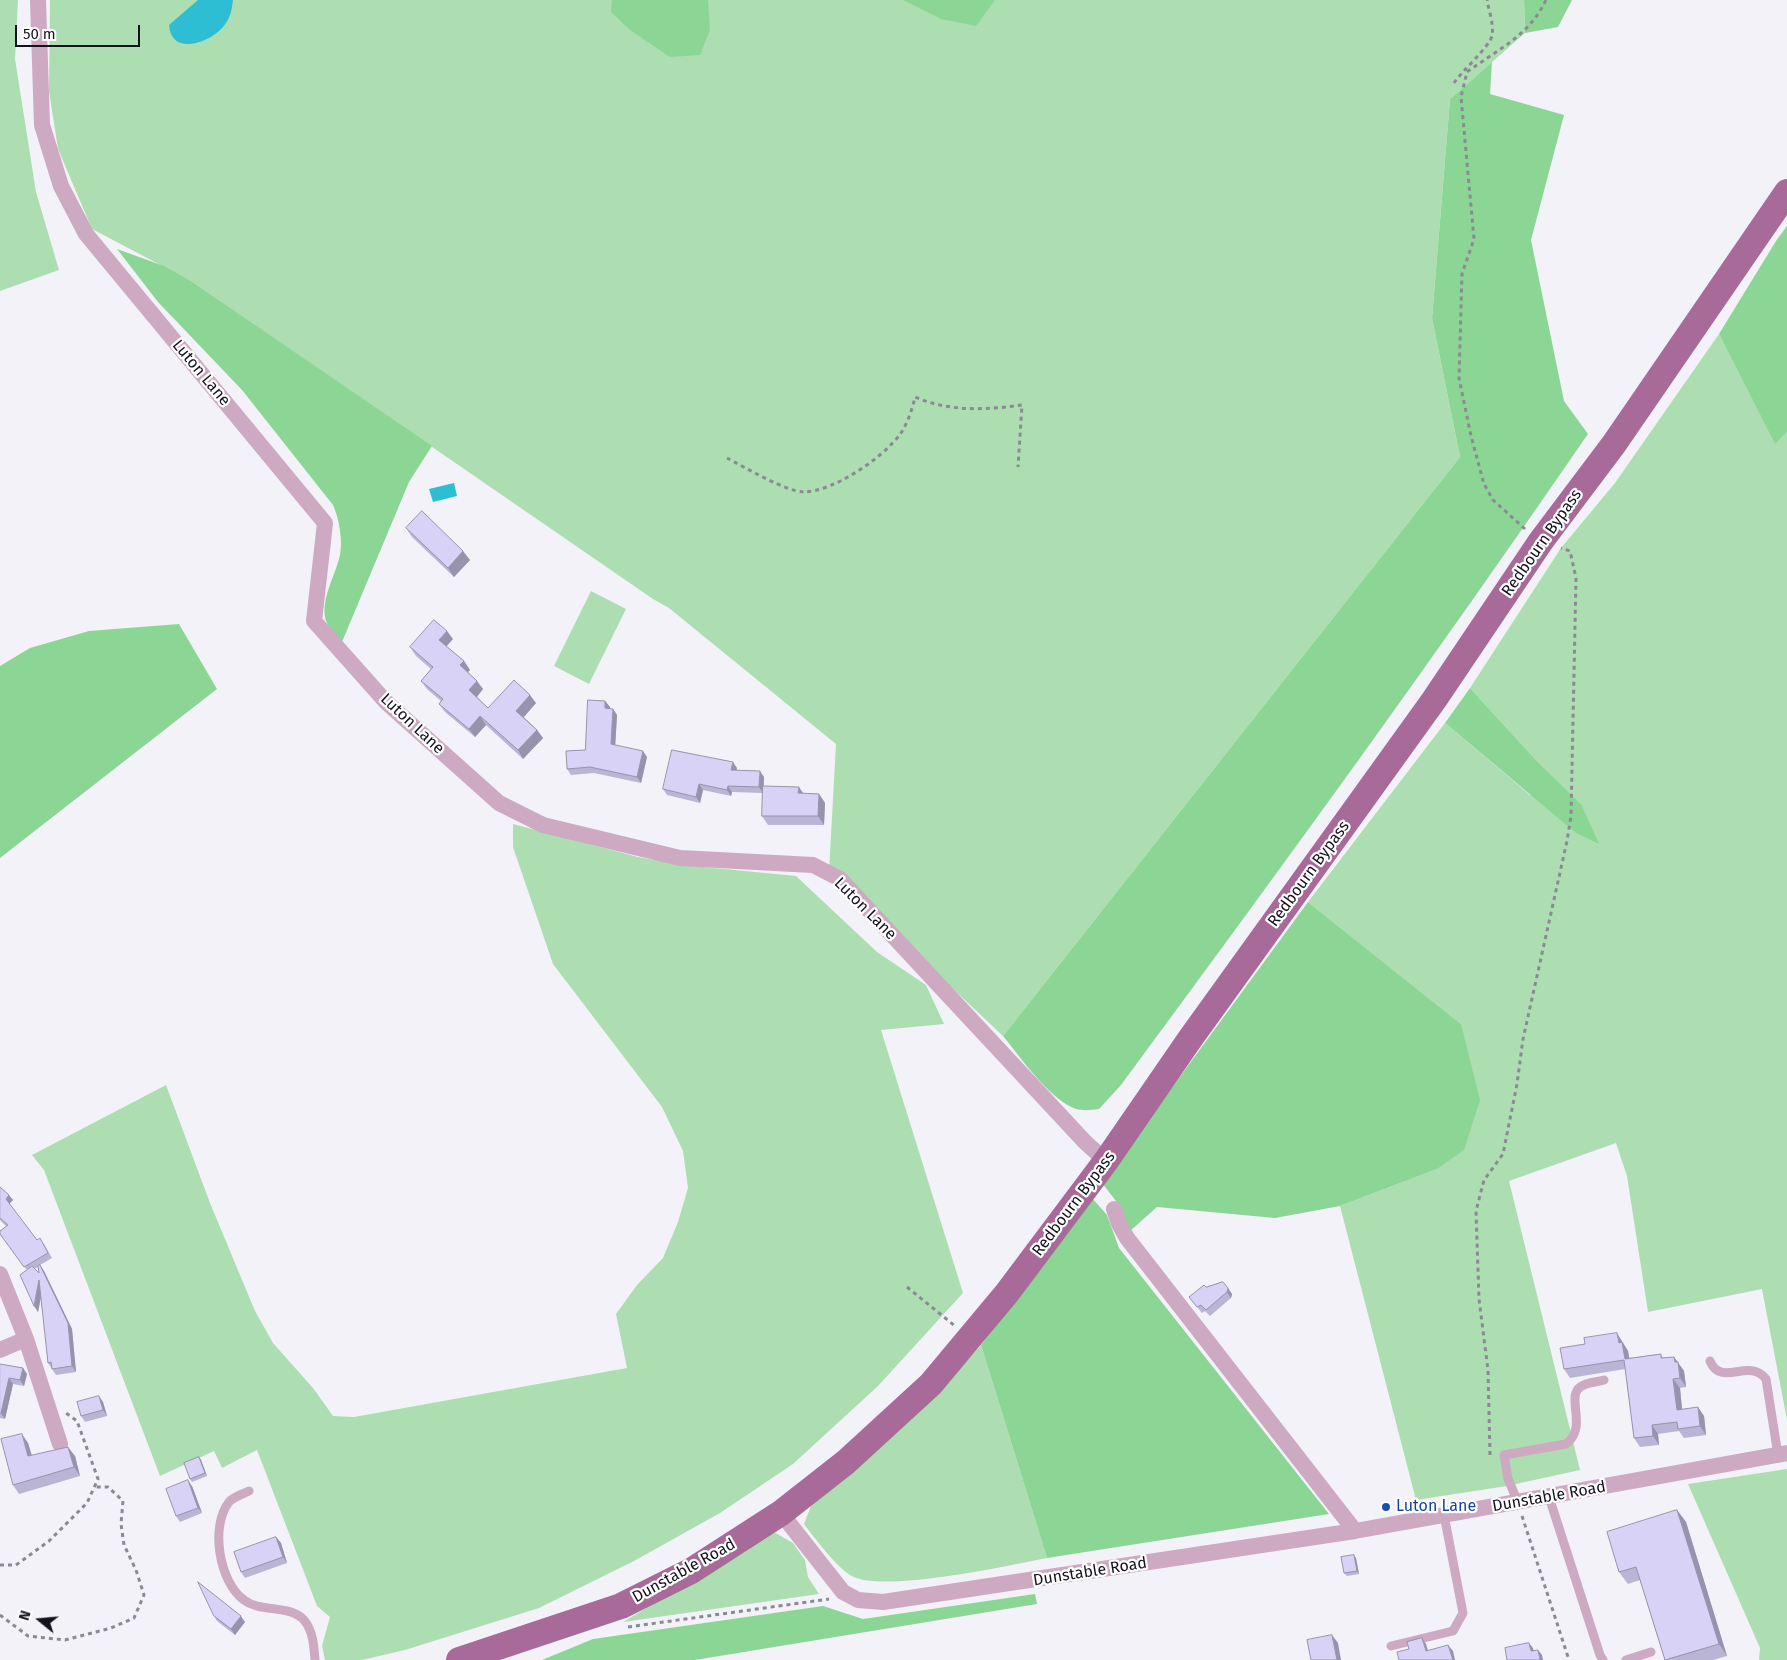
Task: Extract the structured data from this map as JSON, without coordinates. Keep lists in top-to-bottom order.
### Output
{
  "streets": {
    "main road": ["Redbourn Bypass", "Dunstable Road"],
    "street": ["Luton Lane"]
  },
  "crossings": [
    ["Luton Lane", "Redbourn Bypass"],
    ["Redbourn Bypass", "Dunstable Road"]
  ],
  "places": ["Luton Lane"],
  "scale_bar": "50 m",
  "north": "left"
}
